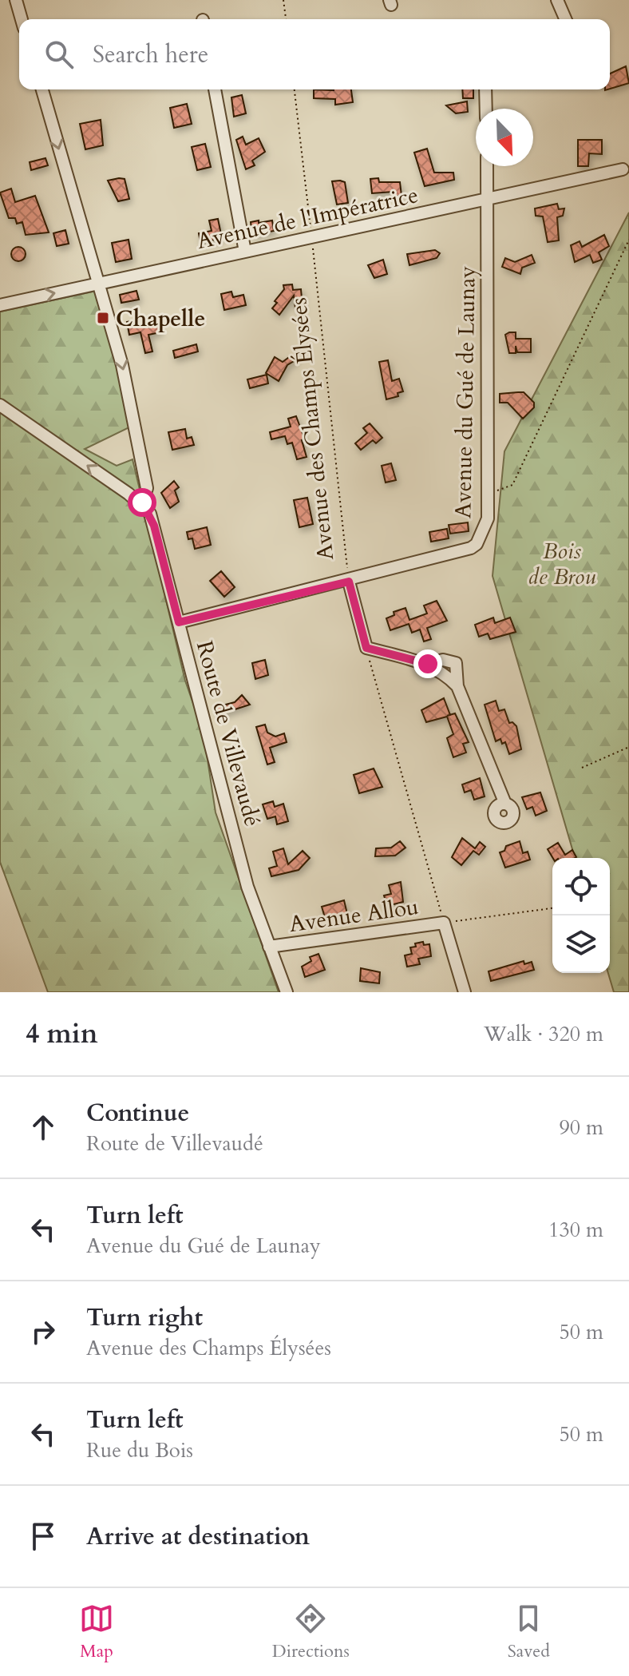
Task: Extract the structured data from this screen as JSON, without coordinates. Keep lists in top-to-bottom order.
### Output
{
  "streets": {
    "street": [
      "Avenue de l'Impératrice",
      "Avenue du Gué de Launay",
      "Avenue des Champs Élysées",
      "Route de Villevaudé",
      "Avenue Allou"
    ]
  },
  "crossings": [
    ["Avenue de l'Impératrice", "Avenue du Gué de Launay"],
    ["Avenue de l'Impératrice", "Avenue des Champs Élysées"],
    ["Avenue du Gué de Launay", "Avenue des Champs Élysées"],
    ["Avenue du Gué de Launay", "Route de Villevaudé"],
    ["Route de Villevaudé", "Avenue Allou"]
  ],
  "parks": ["Bois de Brou"],
  "places": {
    "transit": ["Chapelle"]
  },
  "north": "bottom right",
  "page": {
    "search": "Search here",
    "heading": ["4 min", "Walk · 320 m"],
    "list": [
      ["Continue", "Route de Villevaudé", "90 m"],
      ["Turn left", "Avenue du Gué de Launay", "130 m"],
      ["Turn right", "Avenue des Champs Élysées", "50 m"],
      ["Turn left", "Rue du Bois", "50 m"],
      "Arrive at destination"
    ],
    "nav": ["Map", "Directions", "Saved"]
  }
}
